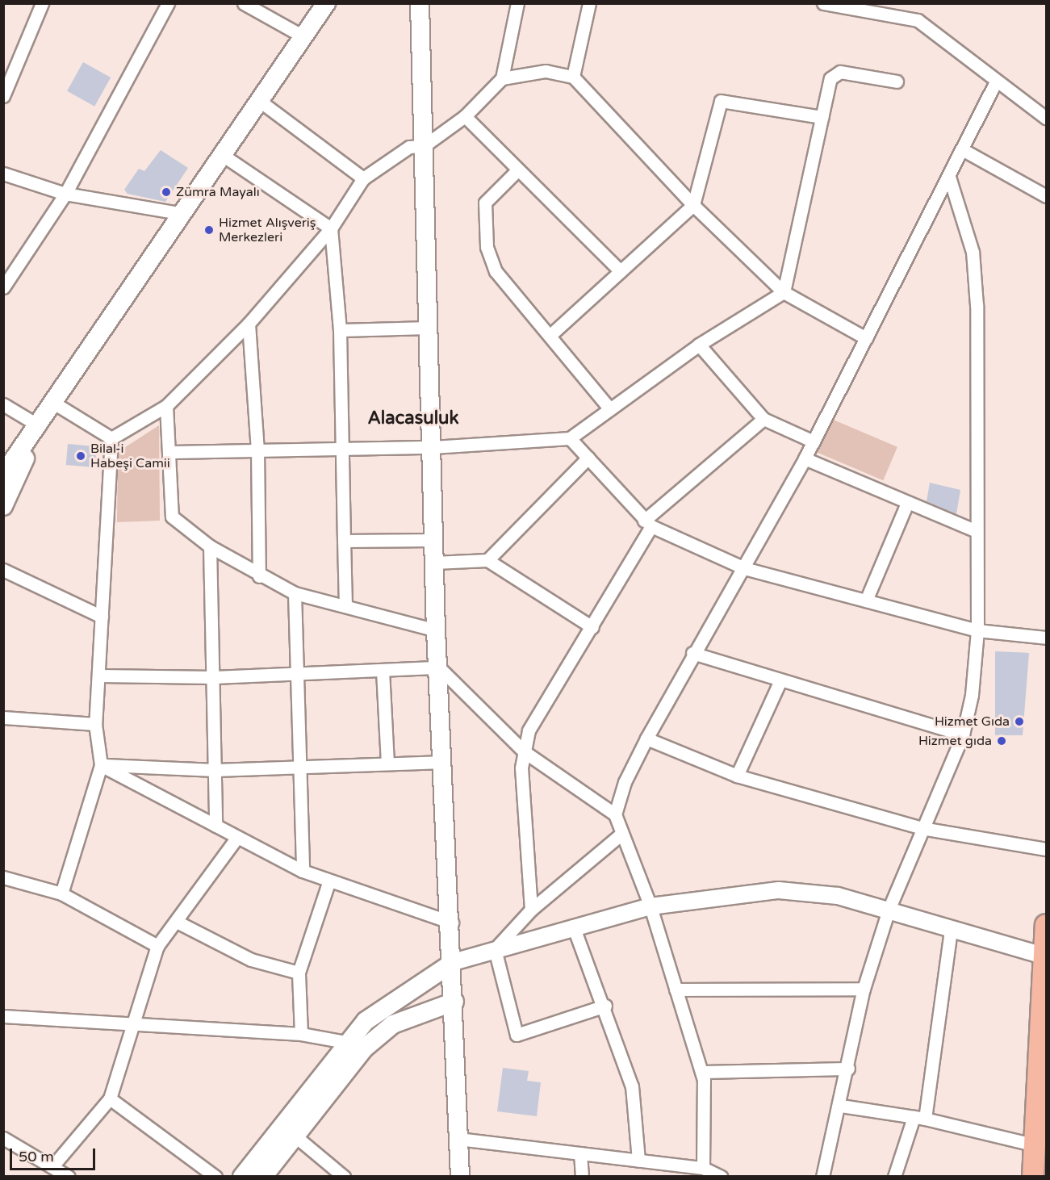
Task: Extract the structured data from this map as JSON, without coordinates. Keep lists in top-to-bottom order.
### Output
{
  "districts": ["Alacasuluk"],
  "places": [
    "Zümra Mayalı",
    "Hizmet Alışveriş Merkezleri",
    "Bilal-i Habeşi Camii",
    "Hizmet Gıda",
    "Hizmet gıda"
  ],
  "scale_bar": "50 m"
}
